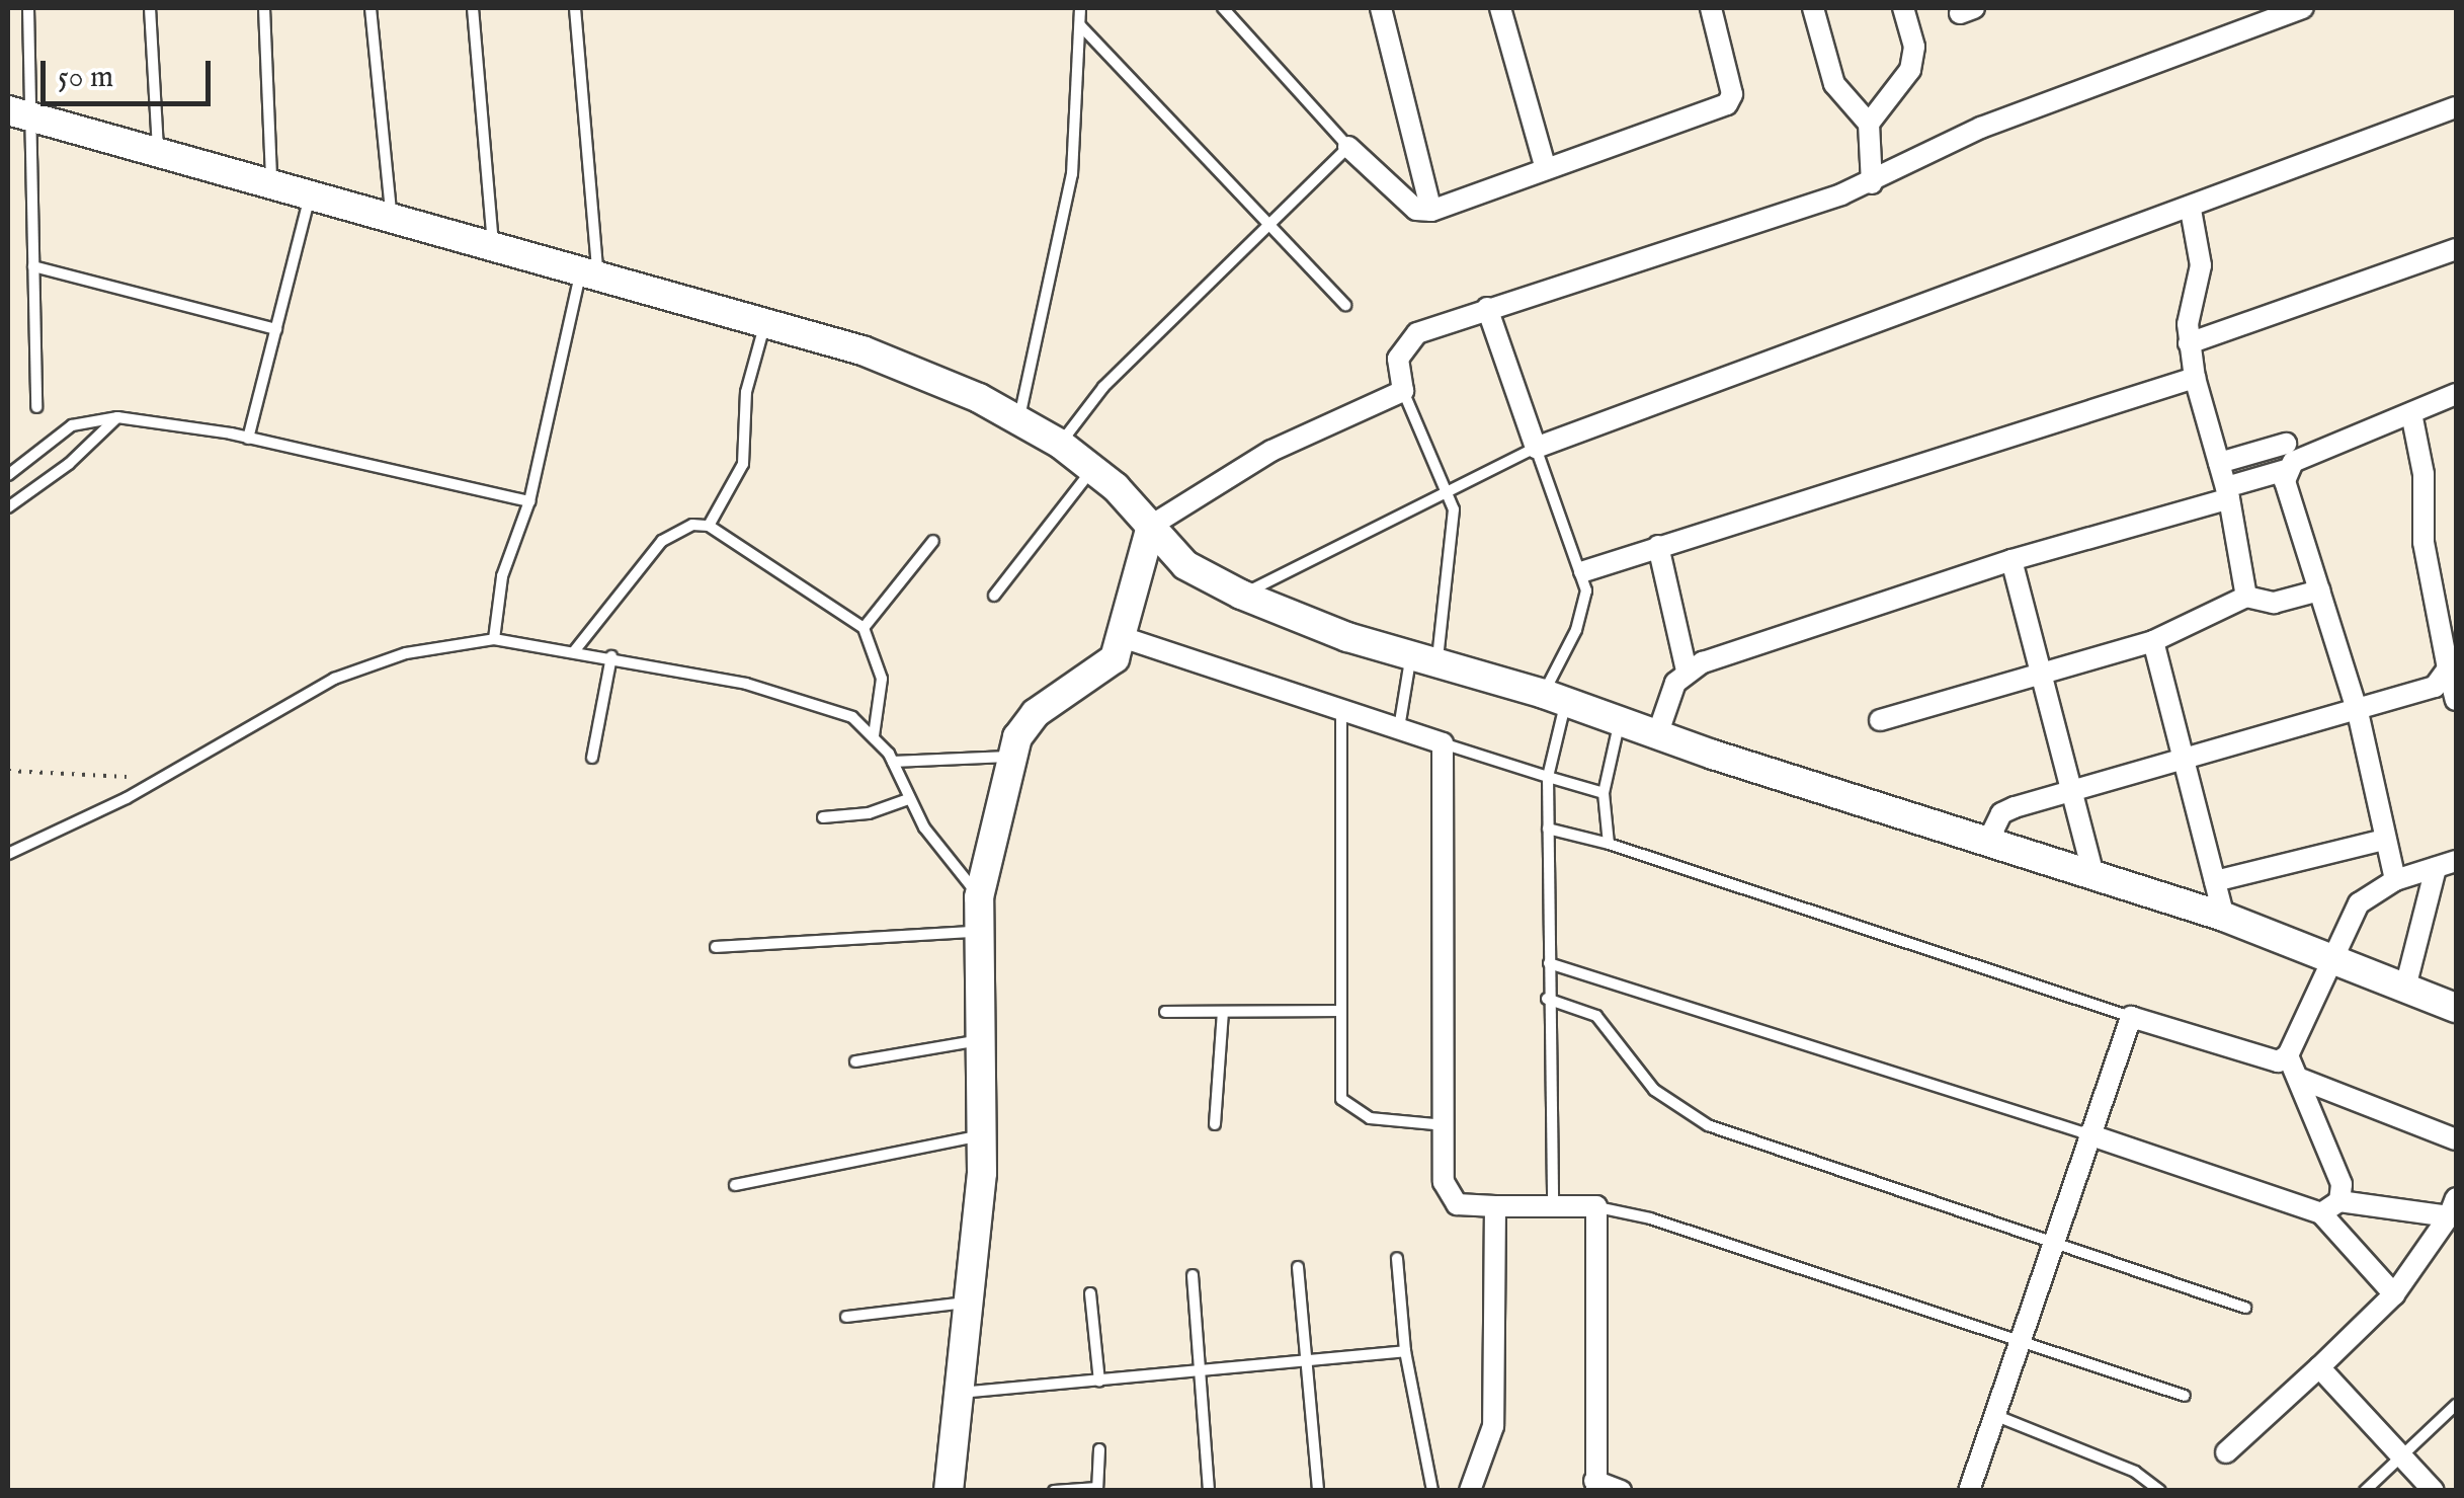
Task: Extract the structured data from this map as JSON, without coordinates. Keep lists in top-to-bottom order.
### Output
{
  "scale_bar": "50 m"
}
